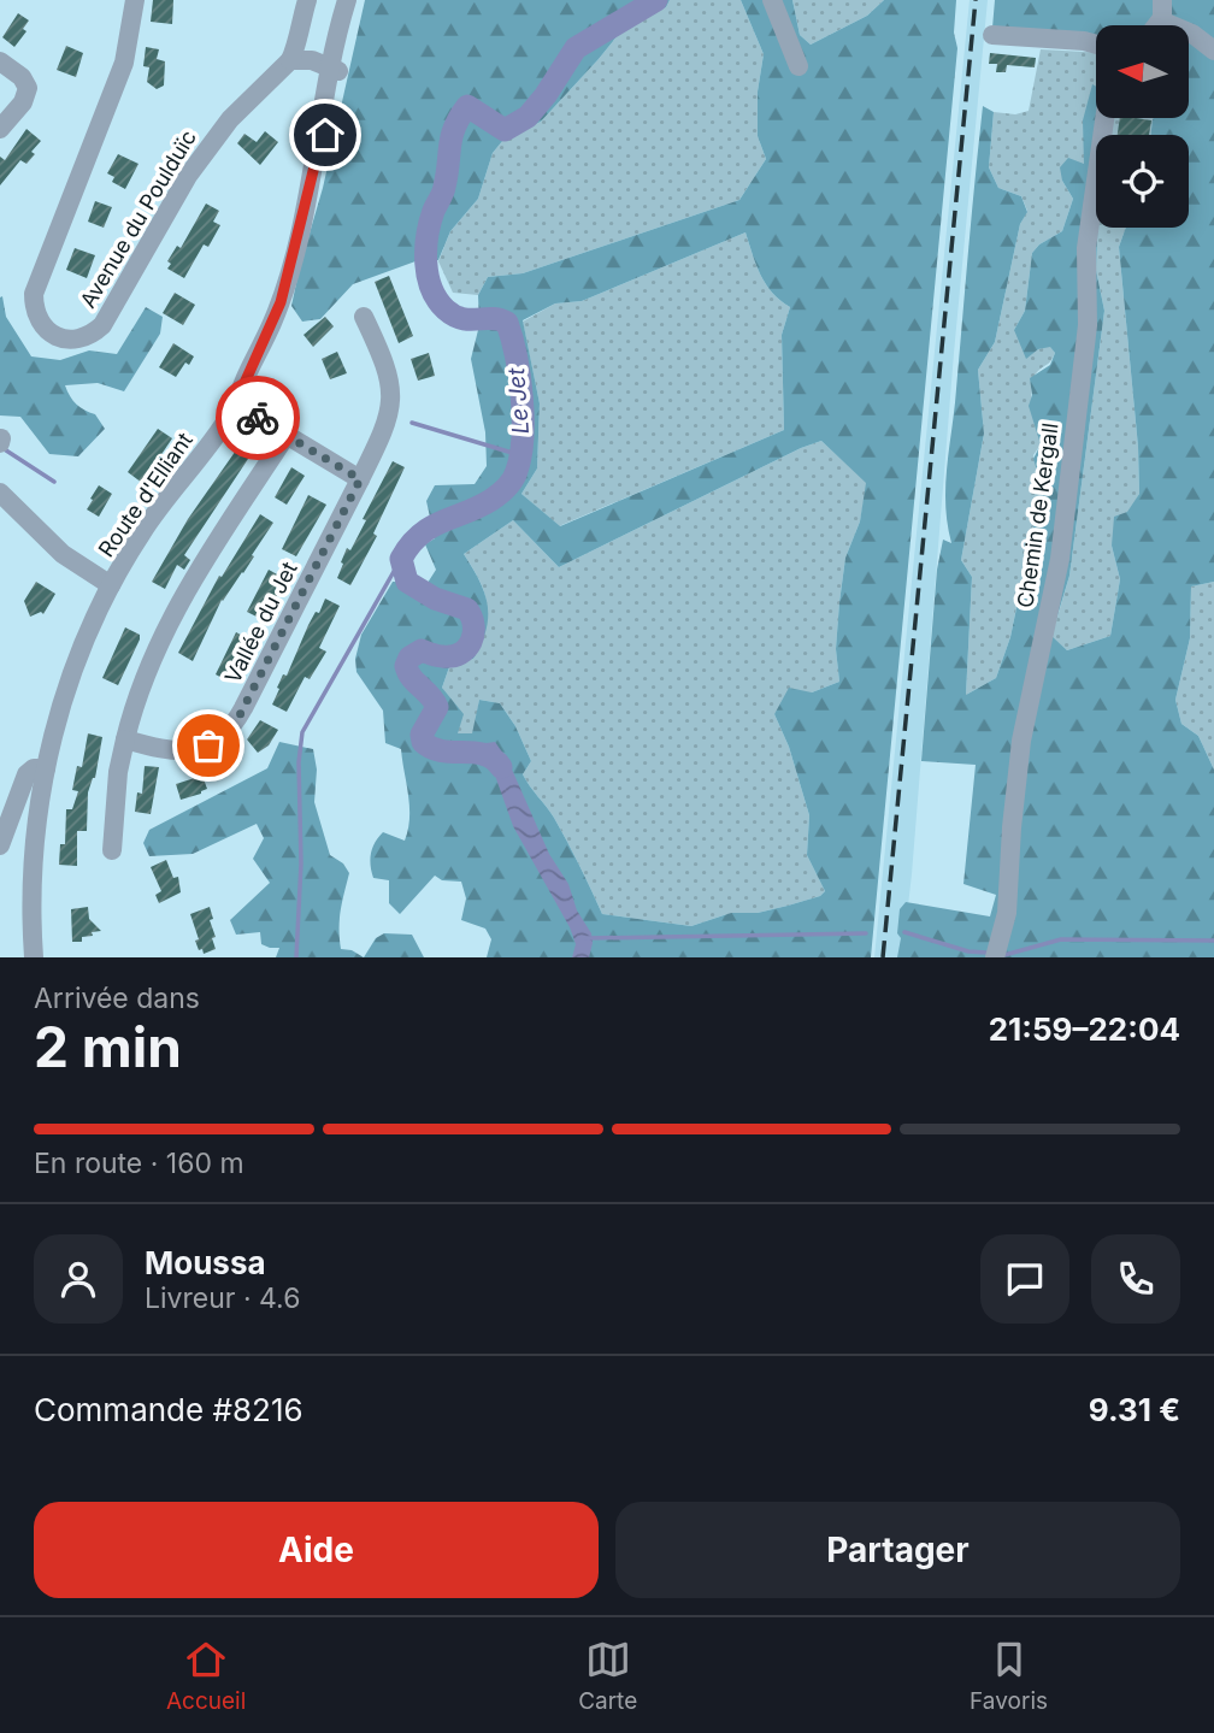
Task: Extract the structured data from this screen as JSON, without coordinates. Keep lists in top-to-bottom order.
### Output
{
  "streets": {
    "street": [
      "Avenue du Poulduïc",
      "Route d'Elliant",
      "Chemin de Kergall",
      "Vallée du Jet"
    ]
  },
  "water": ["Le Jet"],
  "north": "left",
  "page": {
    "heading": ["2 min", "Arrivée dans", "21:59–22:04"],
    "panel": [
      "Moussa",
      "Livreur · 4.6",
      "Commande #8216",
      "9.31 €"
    ],
    "bar": "En route · 160 m",
    "buttons": ["Aide", "Partager"],
    "tabs": ["Accueil", "Carte", "Favoris"]
  }
}
